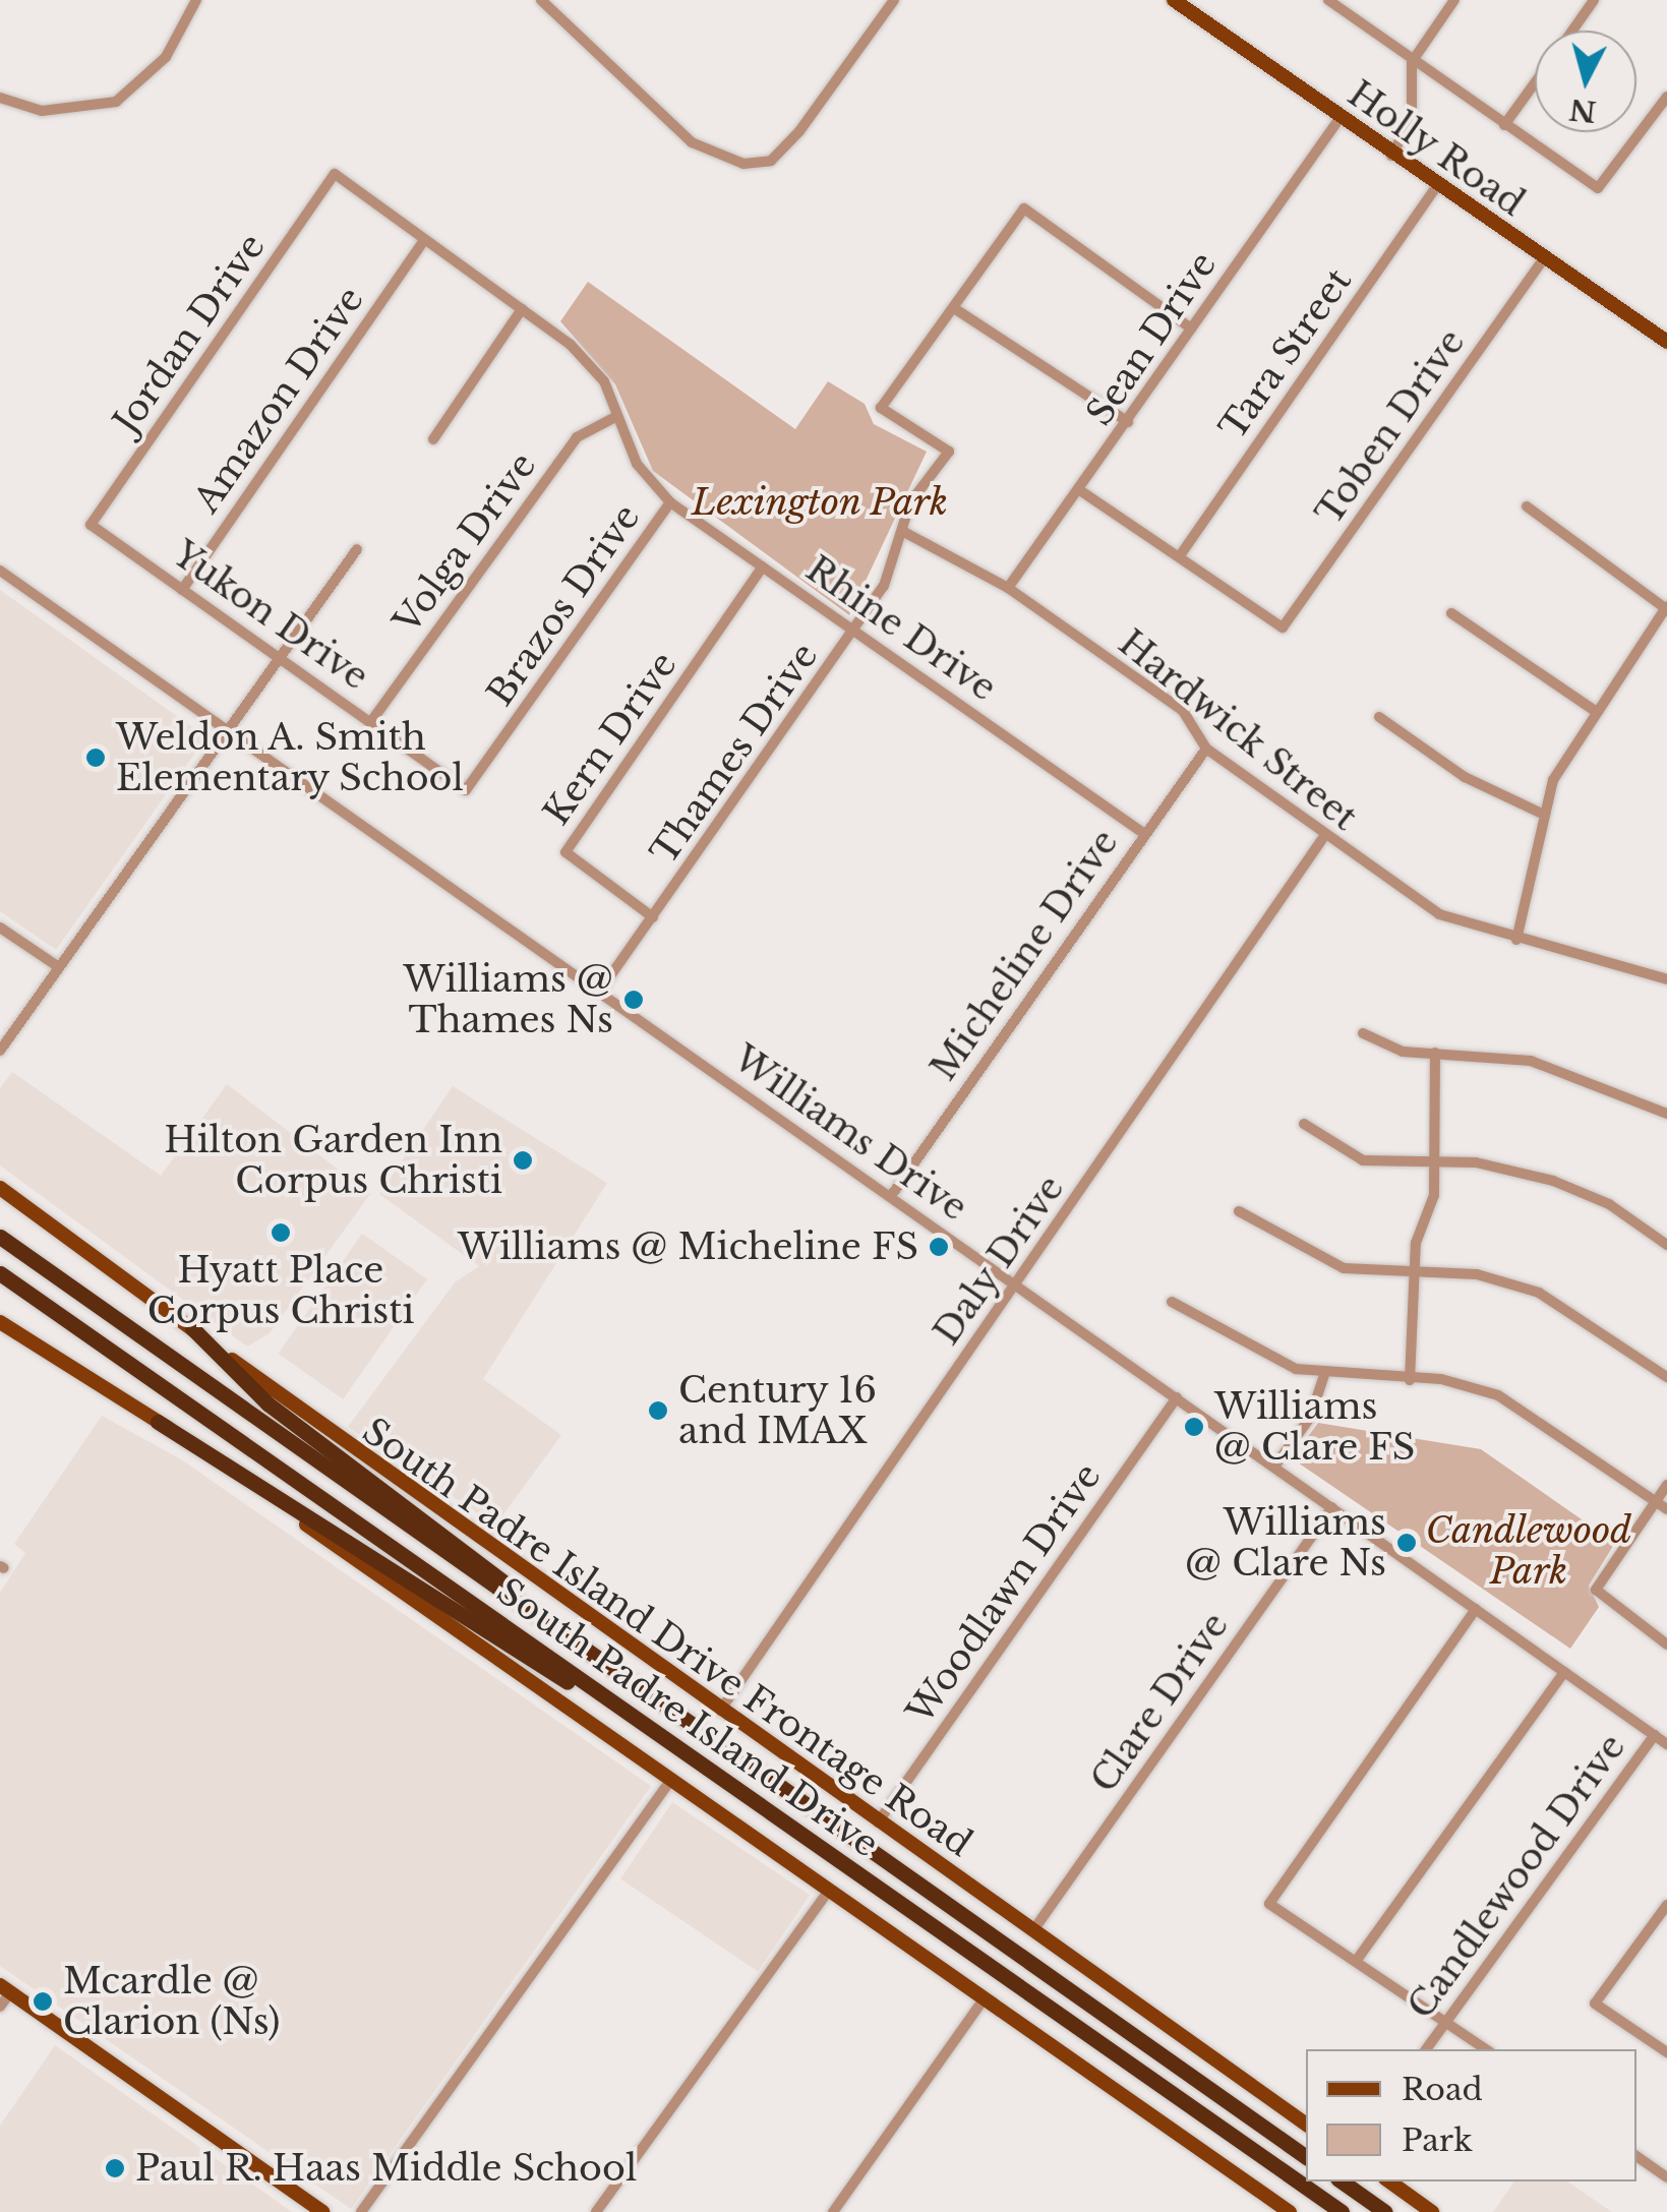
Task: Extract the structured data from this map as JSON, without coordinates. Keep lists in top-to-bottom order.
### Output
{
  "streets": {
    "highway": ["South Padre Island Drive"],
    "main road": ["Holly Road", "South Padre Island Drive Frontage Road"],
    "street": [
      "Jordan Drive",
      "Sean Drive",
      "Tara Street",
      "Amazon Drive",
      "Toben Drive",
      "Volga Drive",
      "Brazos Drive",
      "Yukon Drive",
      "Rhine Drive",
      "Hardwick Street",
      "Kern Drive",
      "Thames Drive",
      "Micheline Drive",
      "Williams Drive",
      "Daly Drive",
      "Woodlawn Drive",
      "Clare Drive",
      "Candlewood Drive"
    ]
  },
  "crossings": [
    ["Holly Road", "Sean Drive"],
    ["Holly Road", "Tara Street"],
    ["Holly Road", "Toben Drive"],
    ["Jordan Drive", "Yukon Drive"],
    ["Jordan Drive", "Rhine Drive"],
    ["Sean Drive", "Hardwick Street"],
    ["Tara Street", "Toben Drive"],
    ["Amazon Drive", "Yukon Drive"],
    ["Amazon Drive", "Rhine Drive"],
    ["Volga Drive", "Yukon Drive"],
    ["Volga Drive", "Rhine Drive"],
    ["Brazos Drive", "Yukon Drive"],
    ["Brazos Drive", "Rhine Drive"],
    ["Rhine Drive", "Kern Drive"],
    ["Rhine Drive", "Thames Drive"],
    ["Rhine Drive", "Micheline Drive"],
    ["Hardwick Street", "Thames Drive"],
    ["Hardwick Street", "Micheline Drive"],
    ["Hardwick Street", "Daly Drive"],
    ["Kern Drive", "Thames Drive"],
    ["Thames Drive", "Williams Drive"],
    ["Micheline Drive", "Williams Drive"],
    ["Williams Drive", "Daly Drive"],
    ["Williams Drive", "Woodlawn Drive"],
    ["Williams Drive", "Clare Drive"],
    ["Williams Drive", "Candlewood Drive"],
    ["Daly Drive", "South Padre Island Drive Frontage Road"],
    ["Woodlawn Drive", "South Padre Island Drive Frontage Road"],
    ["South Padre Island Drive Frontage Road", "Clare Drive"]
  ],
  "parks": ["Lexington Park", "Candlewood Park"],
  "places": [
    "Weldon A. Smith Elementary School",
    "Williams @ Thames Ns",
    "Hilton Garden Inn Corpus Christi",
    "Hyatt Place Corpus Christi",
    "Williams @ Micheline FS",
    "Century 16 and IMAX",
    "Williams @ Clare FS",
    "Williams @ Clare Ns",
    "Mcardle @ Clarion (Ns)",
    "Paul R. Haas Middle School"
  ],
  "legend": ["Road", "Park"],
  "north": "bottom"
}
